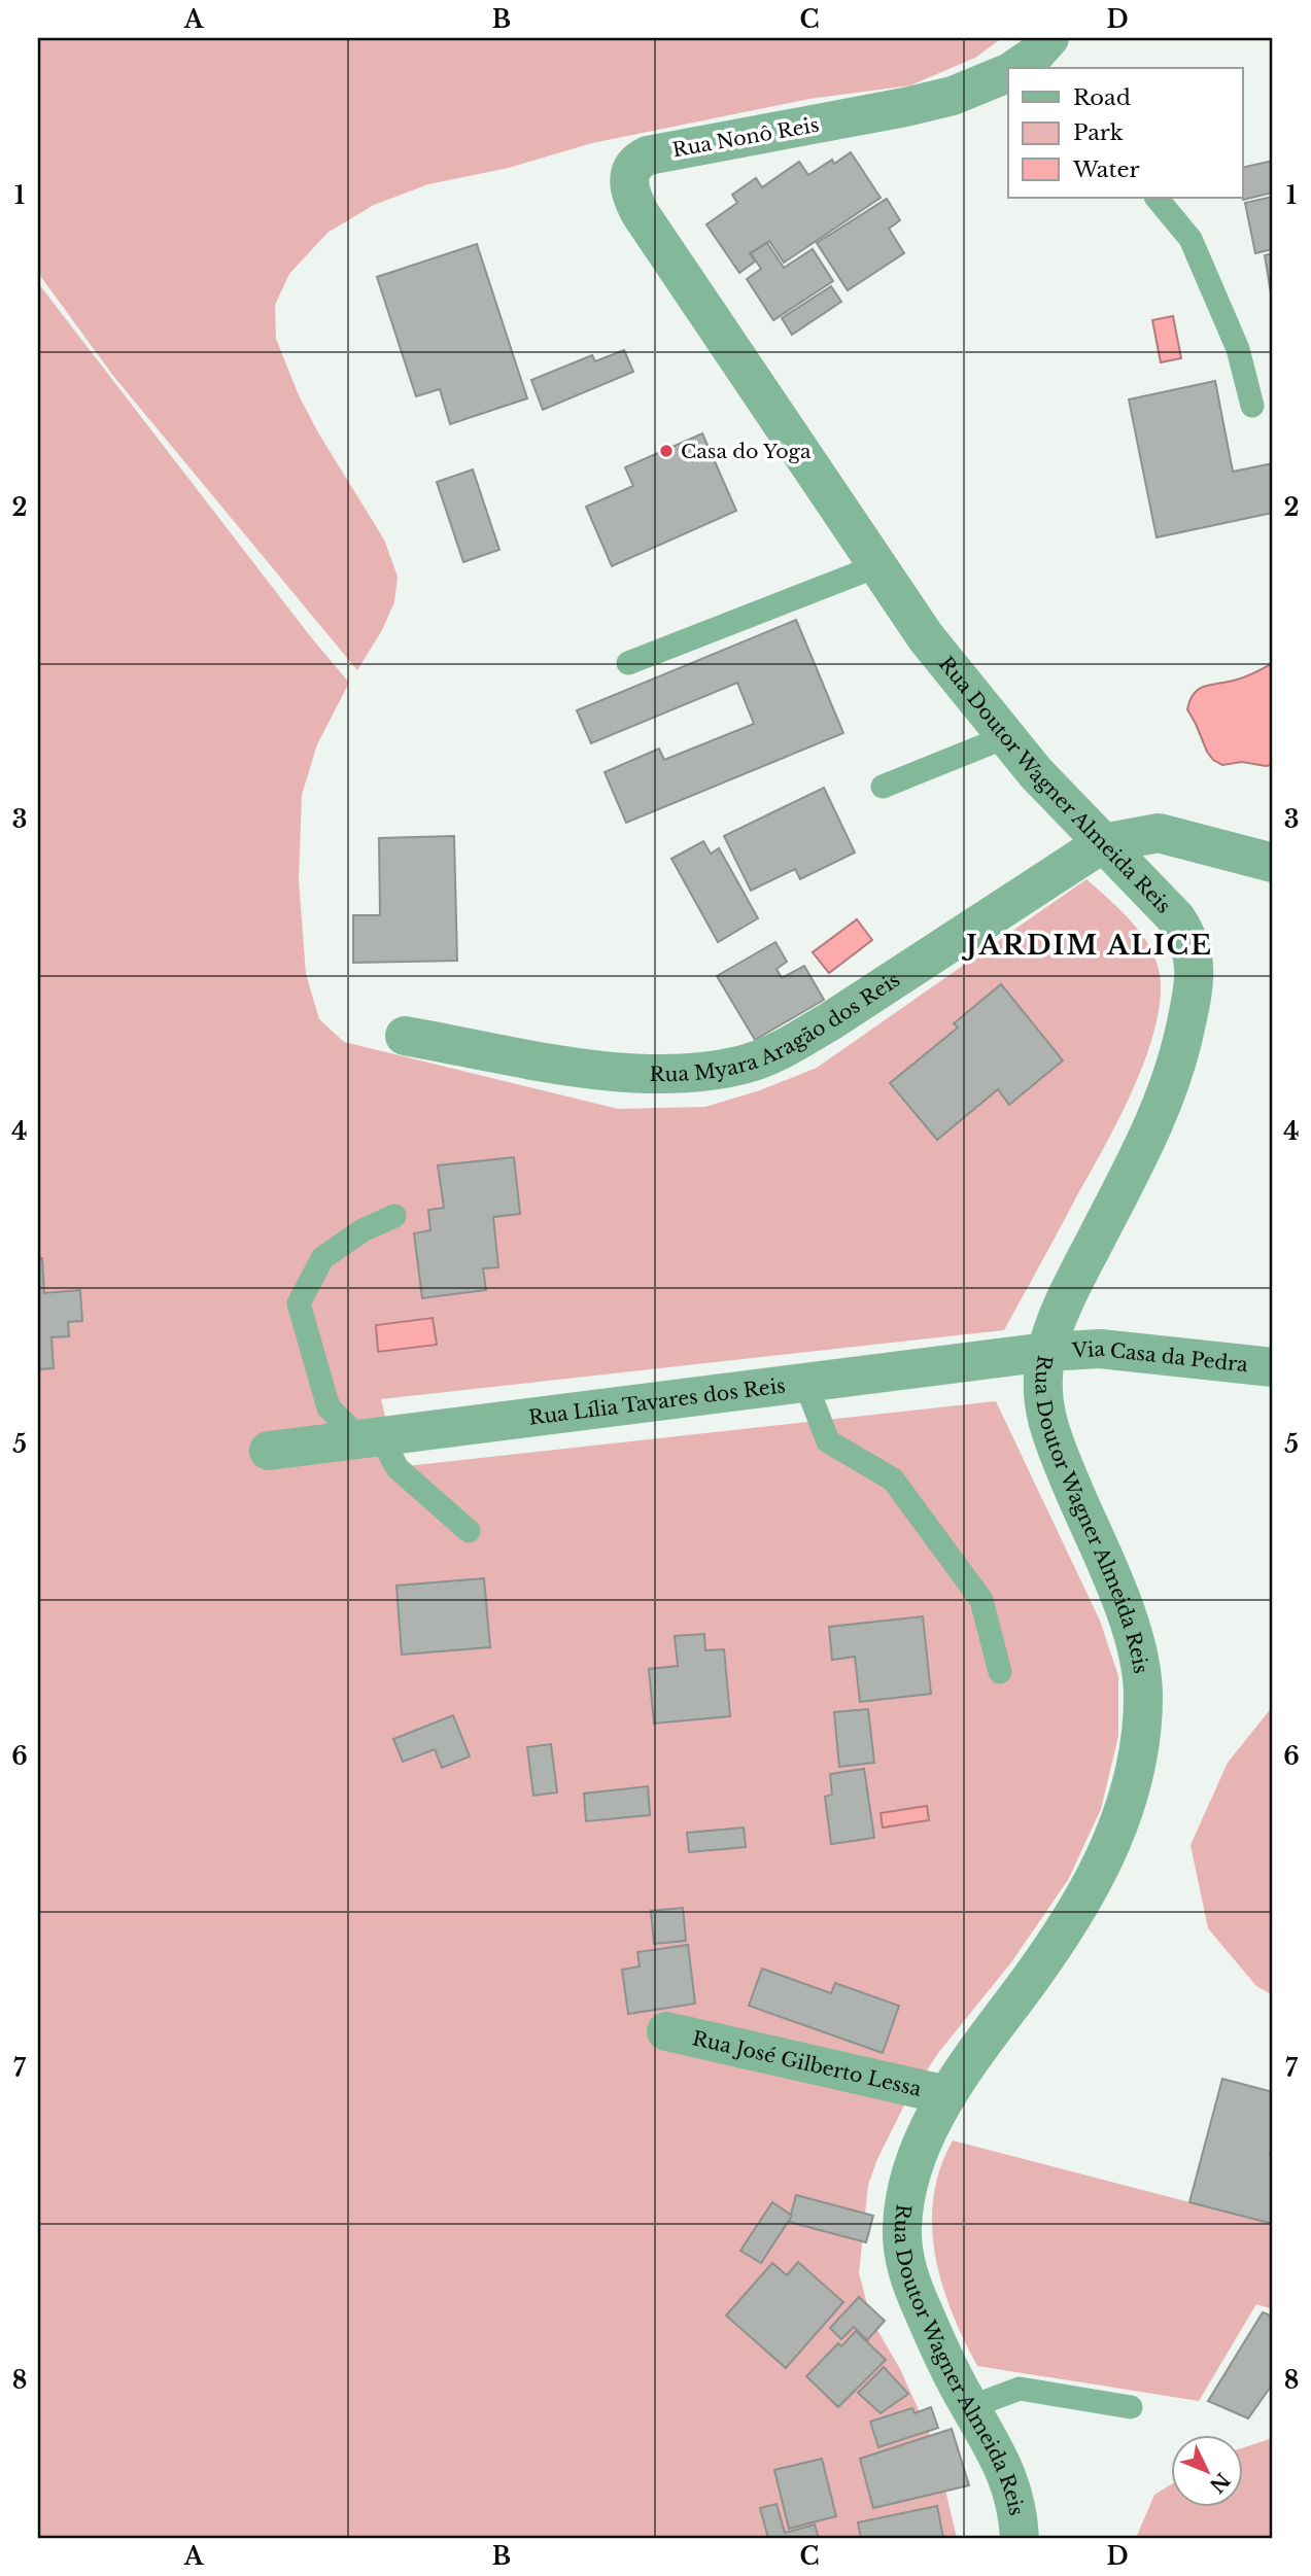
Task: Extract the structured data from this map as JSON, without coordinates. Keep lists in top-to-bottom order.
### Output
{
  "streets": {
    "street": [
      "Rua Nonô Reis",
      "Rua Doutor Wagner Almeida Reis",
      "Rua Myara Aragão dos Reis",
      "Via Casa da Pedra",
      "Rua Lília Tavares dos Reis",
      "Rua José Gilberto Lessa"
    ]
  },
  "crossings": [
    ["Rua Nonô Reis", "Rua Doutor Wagner Almeida Reis"],
    ["Rua Doutor Wagner Almeida Reis", "Rua Myara Aragão dos Reis"],
    ["Rua Doutor Wagner Almeida Reis", "Via Casa da Pedra"],
    ["Rua Doutor Wagner Almeida Reis", "Rua Lília Tavares dos Reis"],
    ["Rua Doutor Wagner Almeida Reis", "Rua José Gilberto Lessa"],
    ["Via Casa da Pedra", "Rua Lília Tavares dos Reis"]
  ],
  "districts": ["JARDIM ALICE"],
  "places": ["Casa do Yoga"],
  "legend": ["Road", "Park", "Water"],
  "north": "bottom right",
  "grid": {
    "columns": [
      "A",
      "B",
      "C",
      "D"
    ],
    "rows": [
      "1",
      "2",
      "3",
      "4",
      "5",
      "6",
      "7",
      "8"
    ]
  }
}
